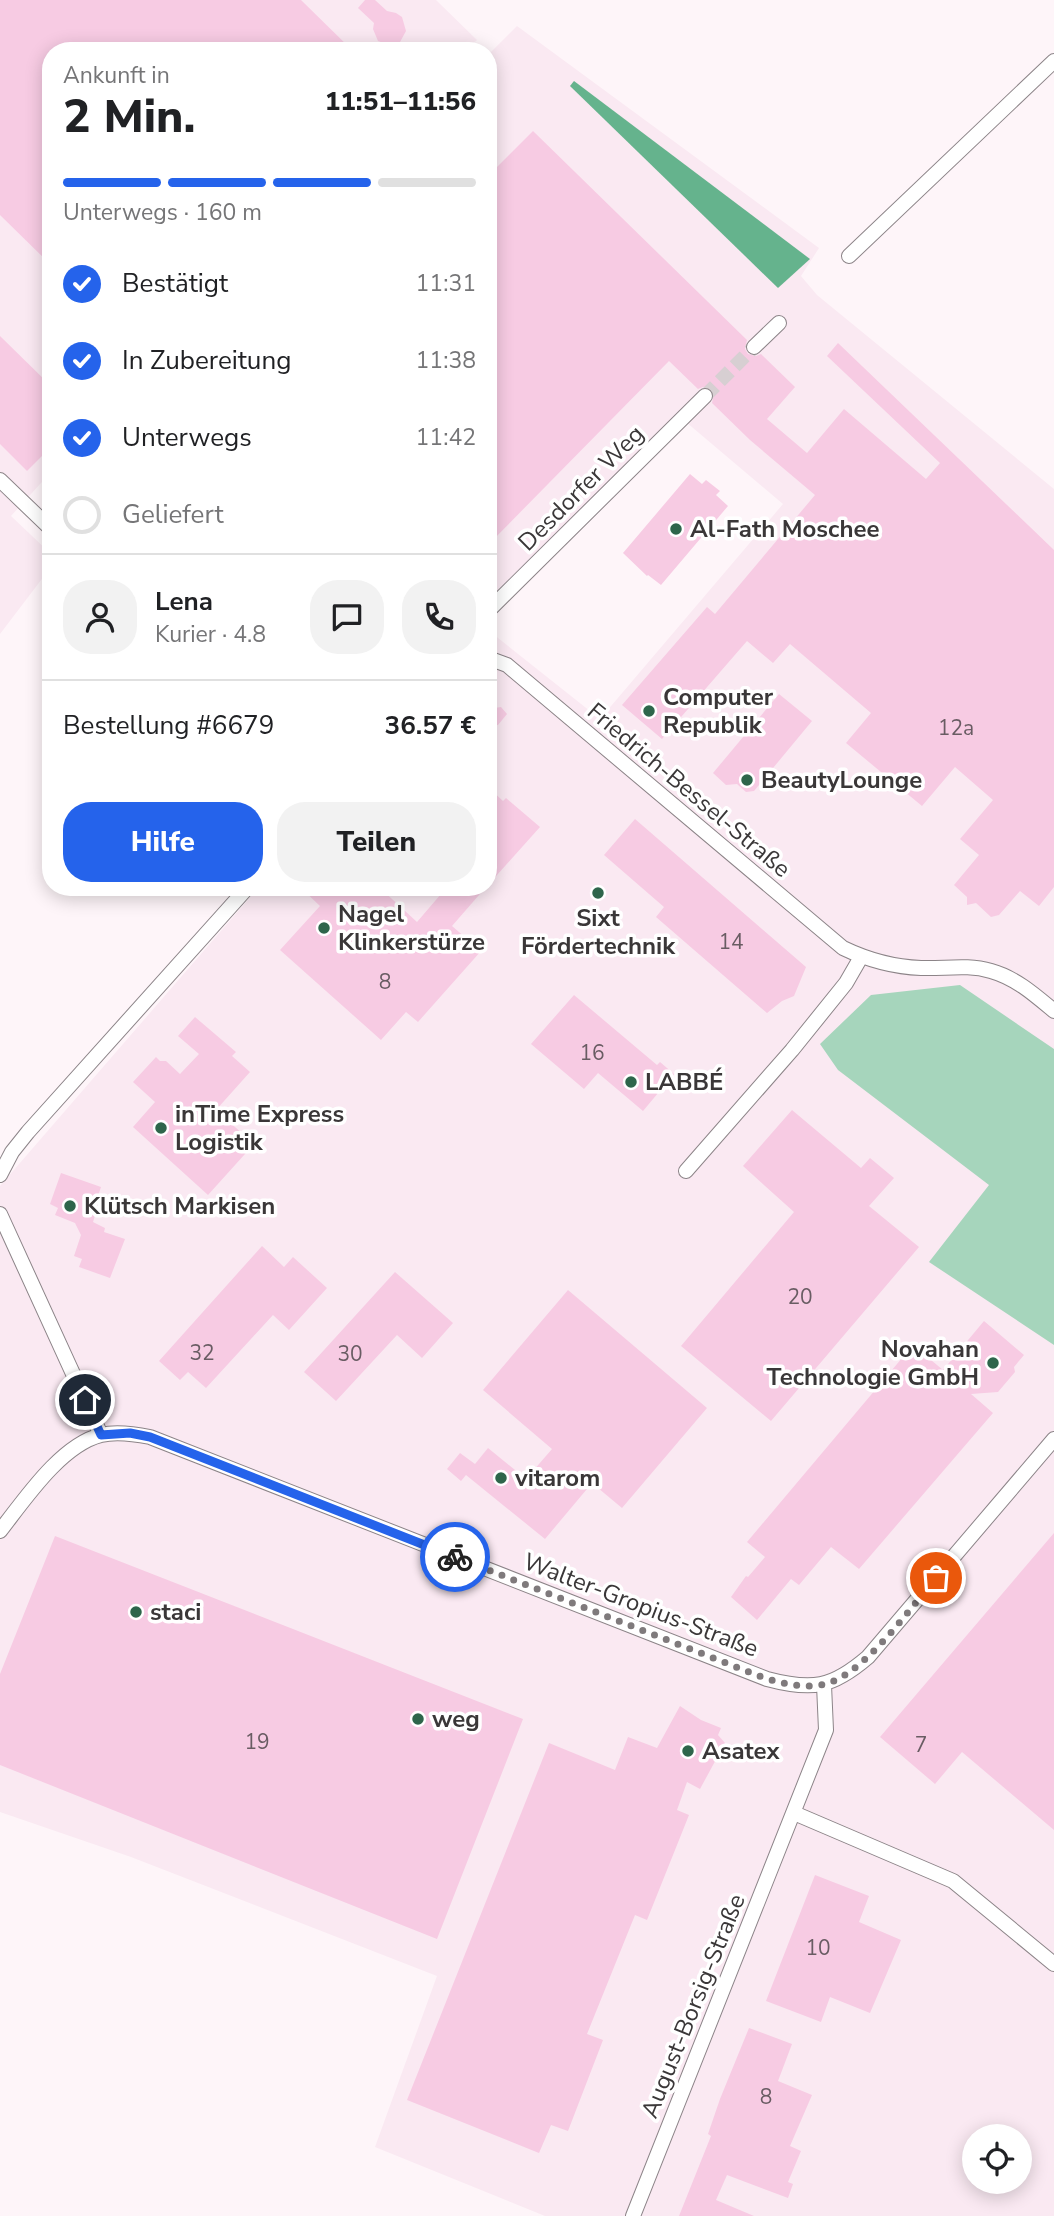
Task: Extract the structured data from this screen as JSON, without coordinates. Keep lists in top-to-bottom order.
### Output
{
  "streets": {
    "street": [
      "Desdorfer Weg",
      "Friedrich-Bessel-Straße",
      "Walter-Gropius-Straße",
      "August-Borsig-Straße"
    ]
  },
  "crossings": [
    ["Walter-Gropius-Straße", "August-Borsig-Straße"]
  ],
  "places": [
    "Al-Fath Moschee",
    "Computer Republik",
    "BeautyLounge",
    "Sixt Fördertechnik",
    "Nagel Klinkerstürze",
    "LABBÉ",
    "inTime Express Logistik",
    "Klütsch Markisen",
    "Novahan Technologie GmbH",
    "vitarom",
    "staci",
    "weg",
    "Asatex"
  ],
  "house_numbers": [
    "12a",
    "14",
    "8",
    "16",
    "20",
    "32",
    "30",
    "19",
    "7",
    "10",
    "8"
  ],
  "page": {
    "heading": ["2 Min.", "Ankunft in", "11:51–11:56"],
    "panel": [
      "Lena",
      "Kurier · 4.8",
      "Bestellung #6679",
      "36.57 €"
    ],
    "bar": "Unterwegs · 160 m",
    "list": [
      ["Bestätigt", "11:31"],
      ["In Zubereitung", "11:38"],
      ["Unterwegs", "11:42"],
      "Geliefert"
    ],
    "buttons": ["Hilfe", "Teilen"]
  }
}
